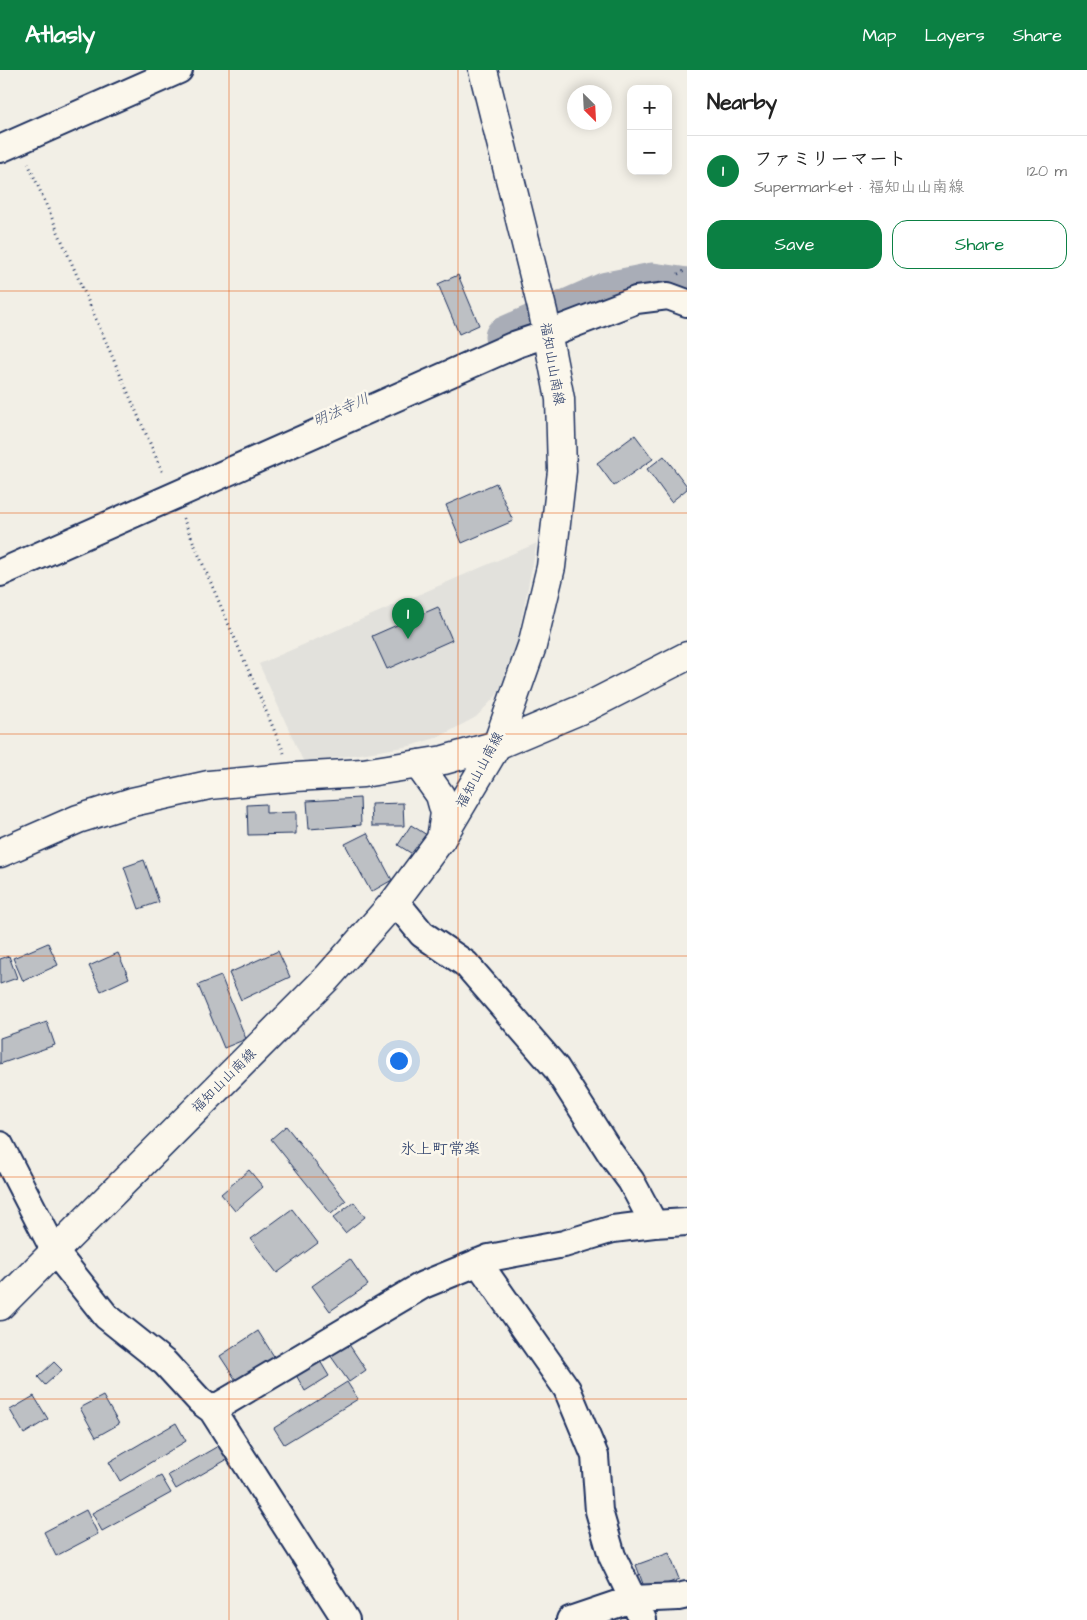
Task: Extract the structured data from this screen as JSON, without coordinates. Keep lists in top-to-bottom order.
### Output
{
  "streets": {
    "main road": ["福知山山南線"]
  },
  "districts": ["氷上町常楽"],
  "water": ["明法寺川"],
  "north": "bottom right",
  "page": {
    "header": "Atlasly",
    "nav": ["Map", "Layers", "Share"],
    "heading": "Nearby",
    "map_buttons": ["+", "−"],
    "list": [
      {
        "mark": "1",
        "name": "ファミリーマート",
        "note": "Supermarket · 福知山山南線",
        "value": "120 m"
      }
    ],
    "buttons": ["Save", "Share"],
    "pins": "1"
  }
}
